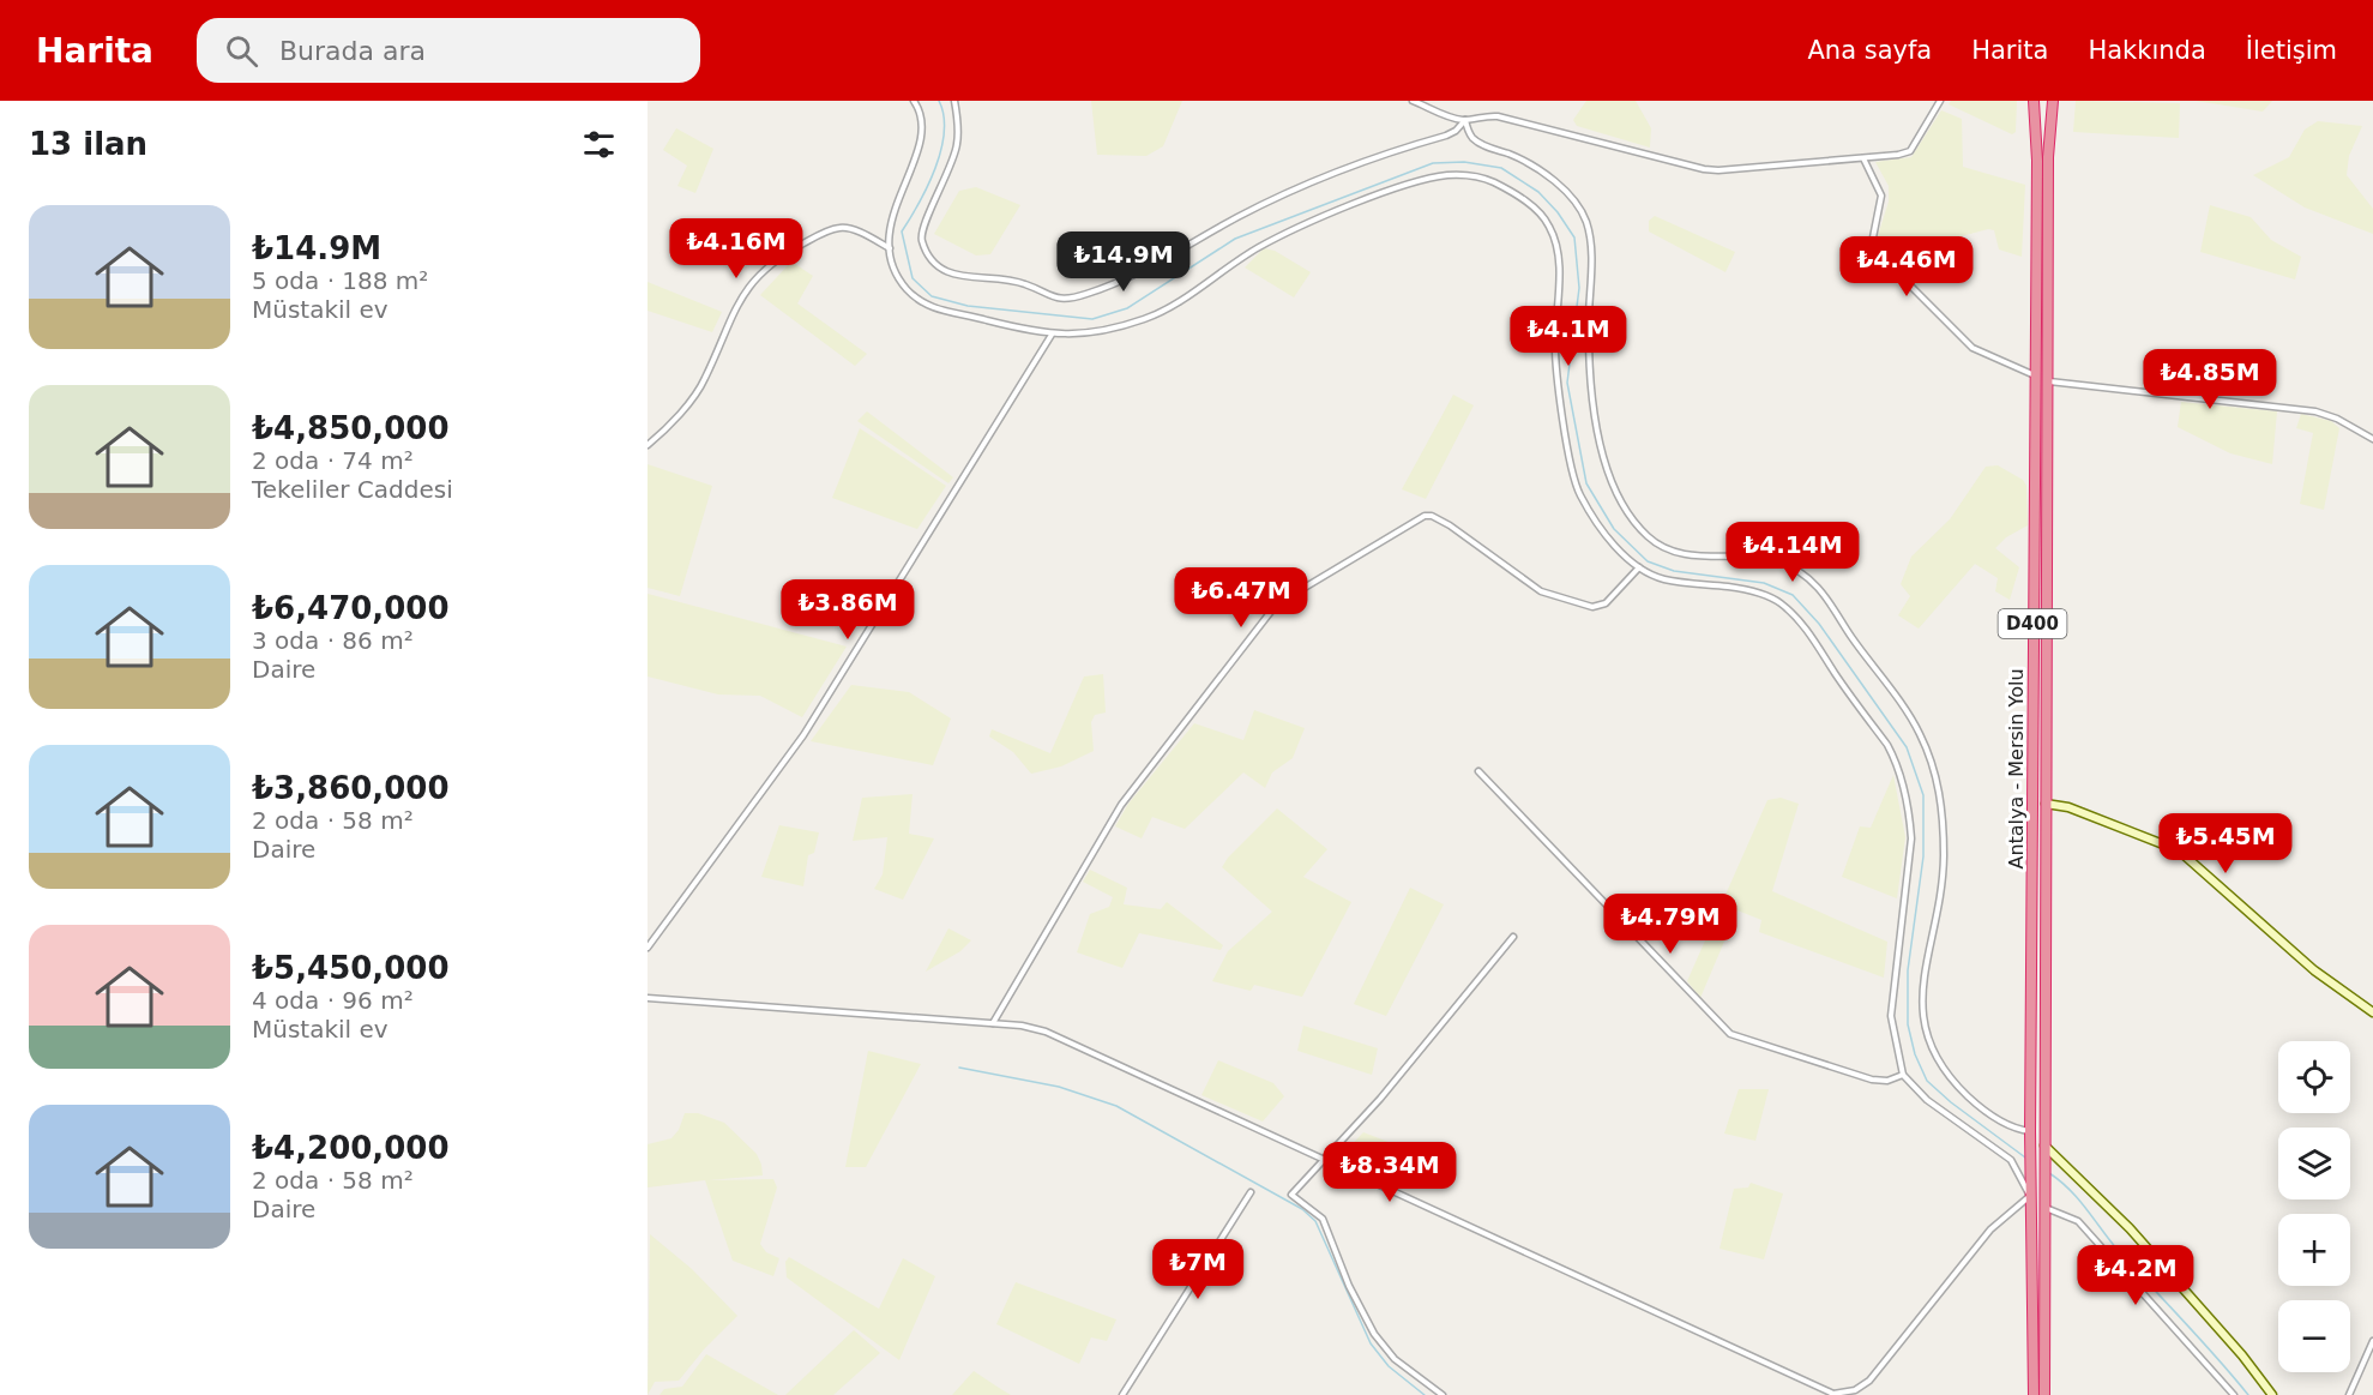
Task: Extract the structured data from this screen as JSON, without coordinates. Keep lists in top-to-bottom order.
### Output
{
  "streets": {
    "highway": ["D400", "Antalya - Mersin Yolu"]
  },
  "page": {
    "header": "Harita",
    "search": "Burada ara",
    "nav": [
      "Ana sayfa",
      "Harita",
      "Hakkında",
      "İletişim"
    ],
    "heading": "13 ilan",
    "list": [
      {
        "name": "₺14.9M",
        "note": "5 oda · 188 m² · Müstakil ev"
      },
      {
        "name": "₺4,850,000",
        "note": "2 oda · 74 m² · Tekeliler Caddesi"
      },
      {
        "name": "₺6,470,000",
        "note": "3 oda · 86 m² · Daire"
      },
      {
        "name": "₺3,860,000",
        "note": "2 oda · 58 m² · Daire"
      },
      {
        "name": "₺5,450,000",
        "note": "4 oda · 96 m² · Müstakil ev"
      },
      {
        "name": "₺4,200,000",
        "note": "2 oda · 58 m² · Daire"
      }
    ],
    "price": [
      "₺4.16M",
      "₺14.9M",
      "₺4.46M",
      "₺4.1M",
      "₺4.85M",
      "₺4.14M",
      "₺6.47M",
      "₺3.86M",
      "₺5.45M",
      "₺4.79M",
      "₺8.34M",
      "₺7M",
      "₺4.2M"
    ],
    "map_buttons": ["+", "−"]
  }
}
